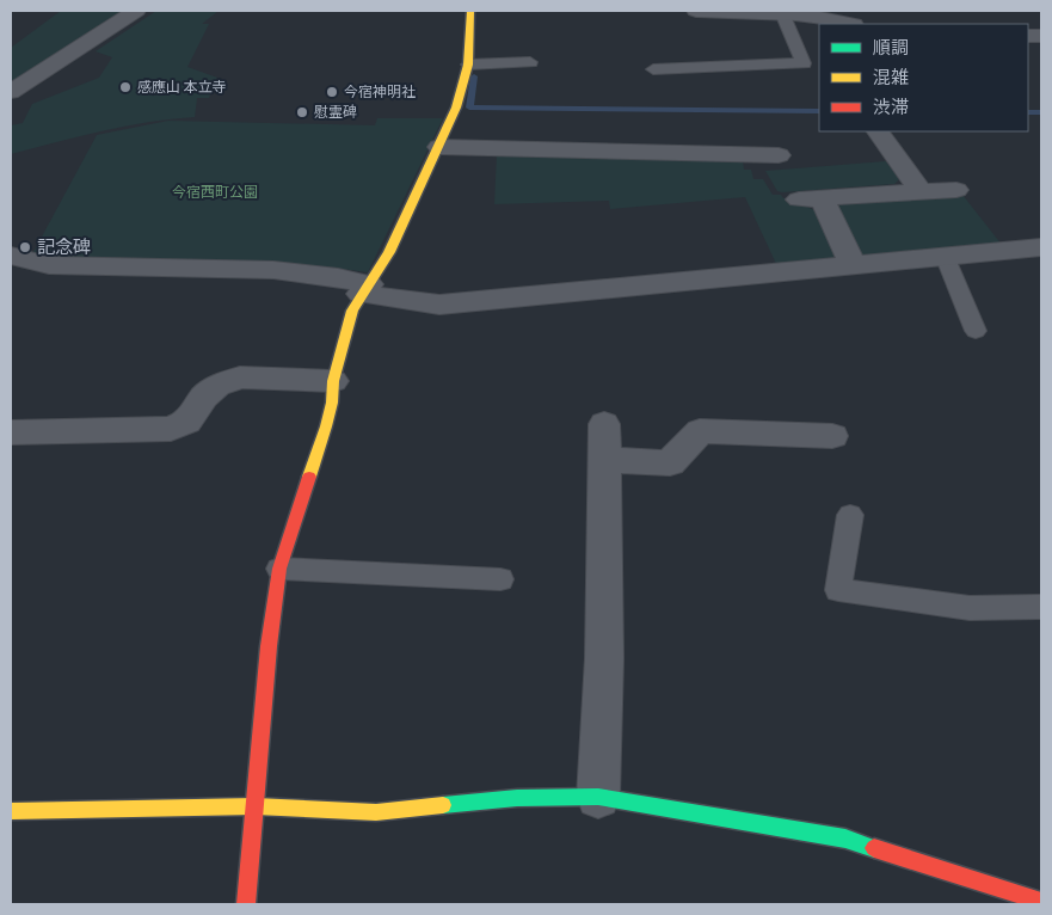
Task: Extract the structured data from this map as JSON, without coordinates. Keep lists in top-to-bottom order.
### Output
{
  "parks": ["今宿西町公園"],
  "places": [
    "感應山 本立寺",
    "今宿神明社",
    "慰霊碑",
    "記念碑"
  ],
  "legend": ["順調", "混雑", "渋滞"]
}
